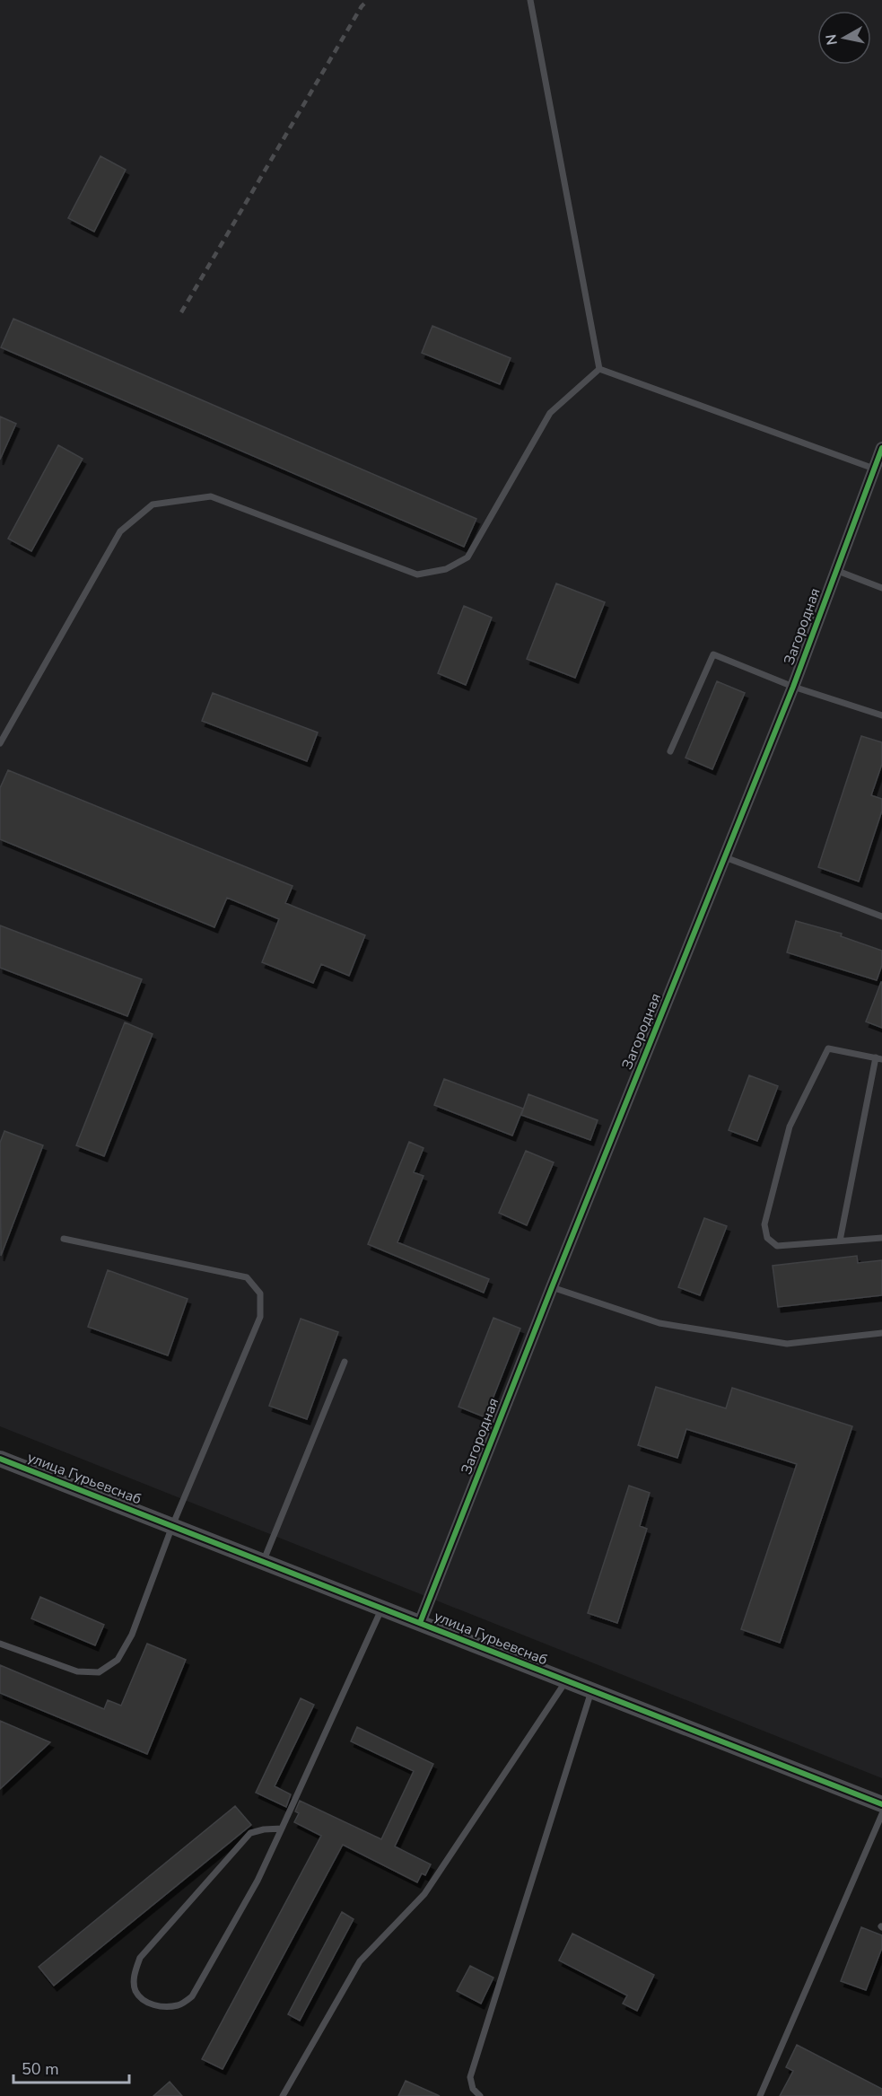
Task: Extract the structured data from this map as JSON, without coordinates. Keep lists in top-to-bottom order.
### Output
{
  "streets": {
    "street": ["Загородная", "улица Гурьевснаб"]
  },
  "crossings": [
    ["Загородная", "улица Гурьевснаб"]
  ],
  "scale_bar": "50 m",
  "north": "left"
}
